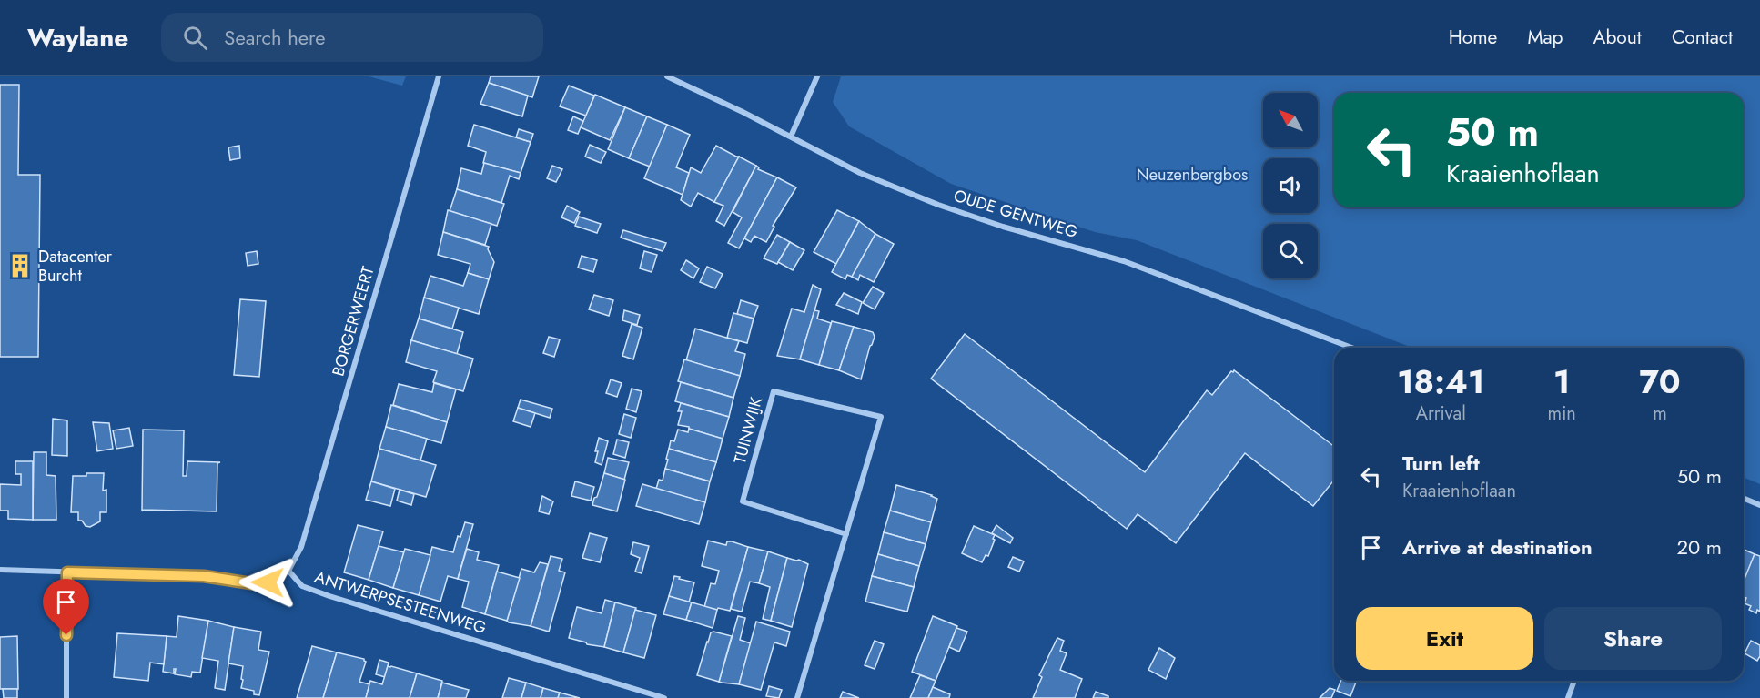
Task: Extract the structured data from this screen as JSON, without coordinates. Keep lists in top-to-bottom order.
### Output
{
  "streets": {
    "street": [
      "OUDE GENTWEG",
      "BORGERWEERT",
      "TUINWIJK",
      "ANTWERPSESTEENWEG"
    ]
  },
  "crossings": [
    ["BORGERWEERT", "ANTWERPSESTEENWEG"]
  ],
  "parks": ["Neuzenbergbos"],
  "places": {
    "building": ["Datacenter Burcht"]
  },
  "north": "top left",
  "page": {
    "header": "Waylane",
    "search": "Search here",
    "nav": [
      "Home",
      "Map",
      "About",
      "Contact"
    ],
    "turn": ["50 m", "Kraaienhoflaan"],
    "eta": [
      "18:41",
      "Arrival",
      "1",
      "min",
      "70",
      "m"
    ],
    "list": [
      {
        "name": "Turn left",
        "note": "Kraaienhoflaan",
        "value": "50 m"
      },
      {
        "name": "Arrive at destination",
        "value": "20 m"
      }
    ],
    "buttons": ["Exit", "Share"]
  }
}
